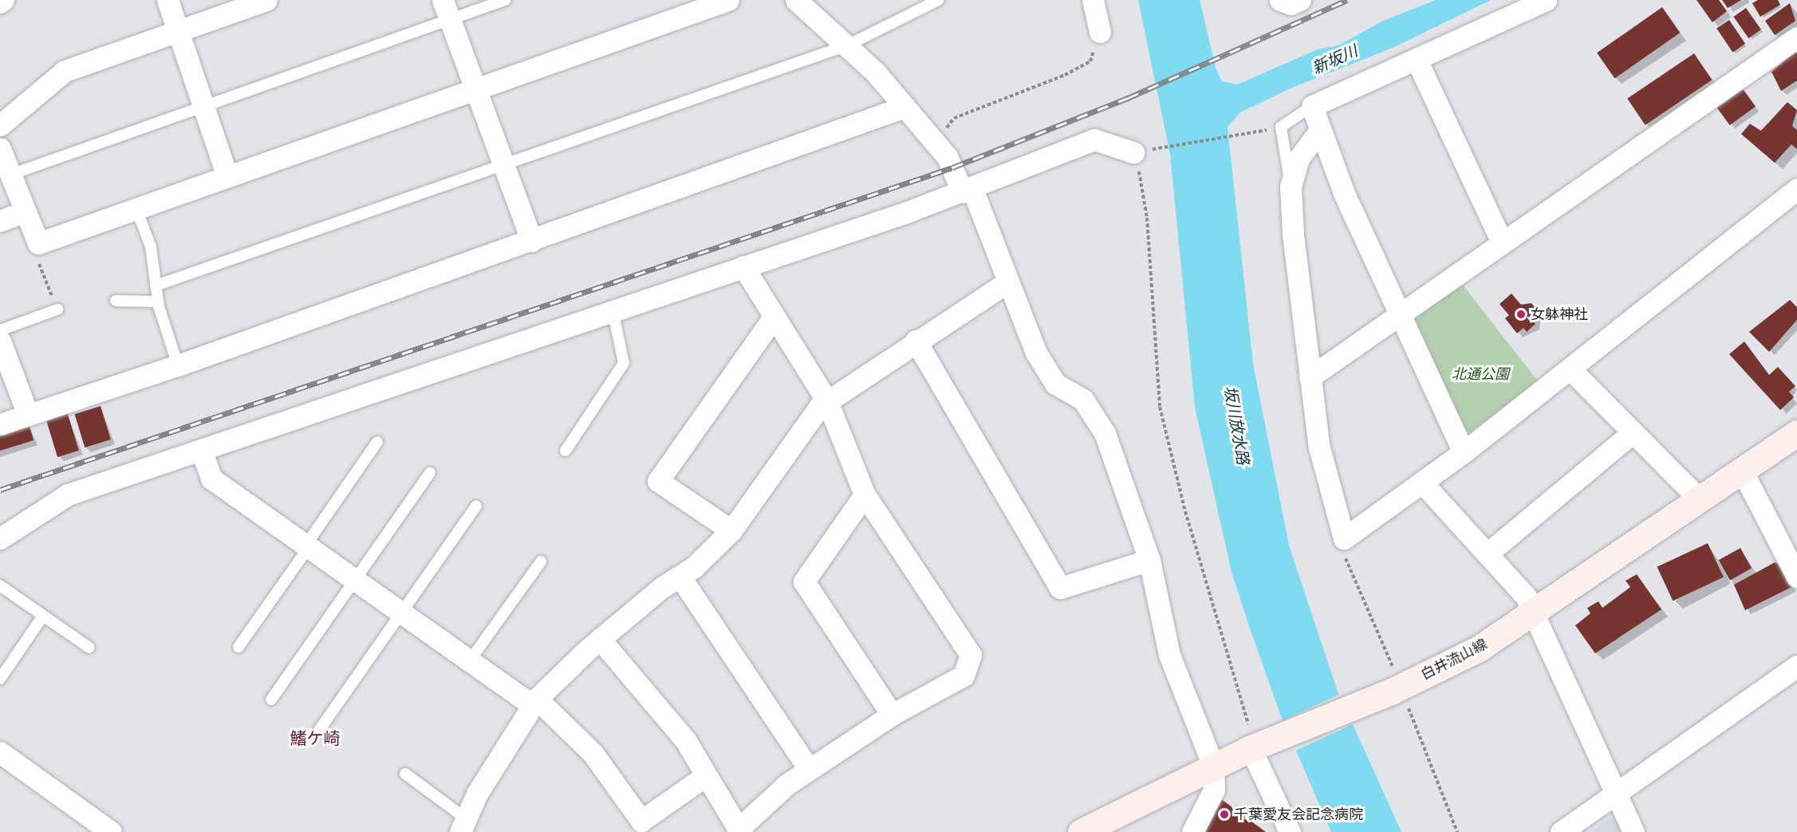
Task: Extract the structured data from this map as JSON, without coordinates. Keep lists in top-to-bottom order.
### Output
{
  "streets": {
    "main road": ["白井流山線"]
  },
  "districts": ["鰭ケ崎"],
  "water": ["新坂川", "坂川放水路"],
  "parks": ["北通公園"],
  "places": ["女躰神社", "千葉愛友会記念病院"]
}
